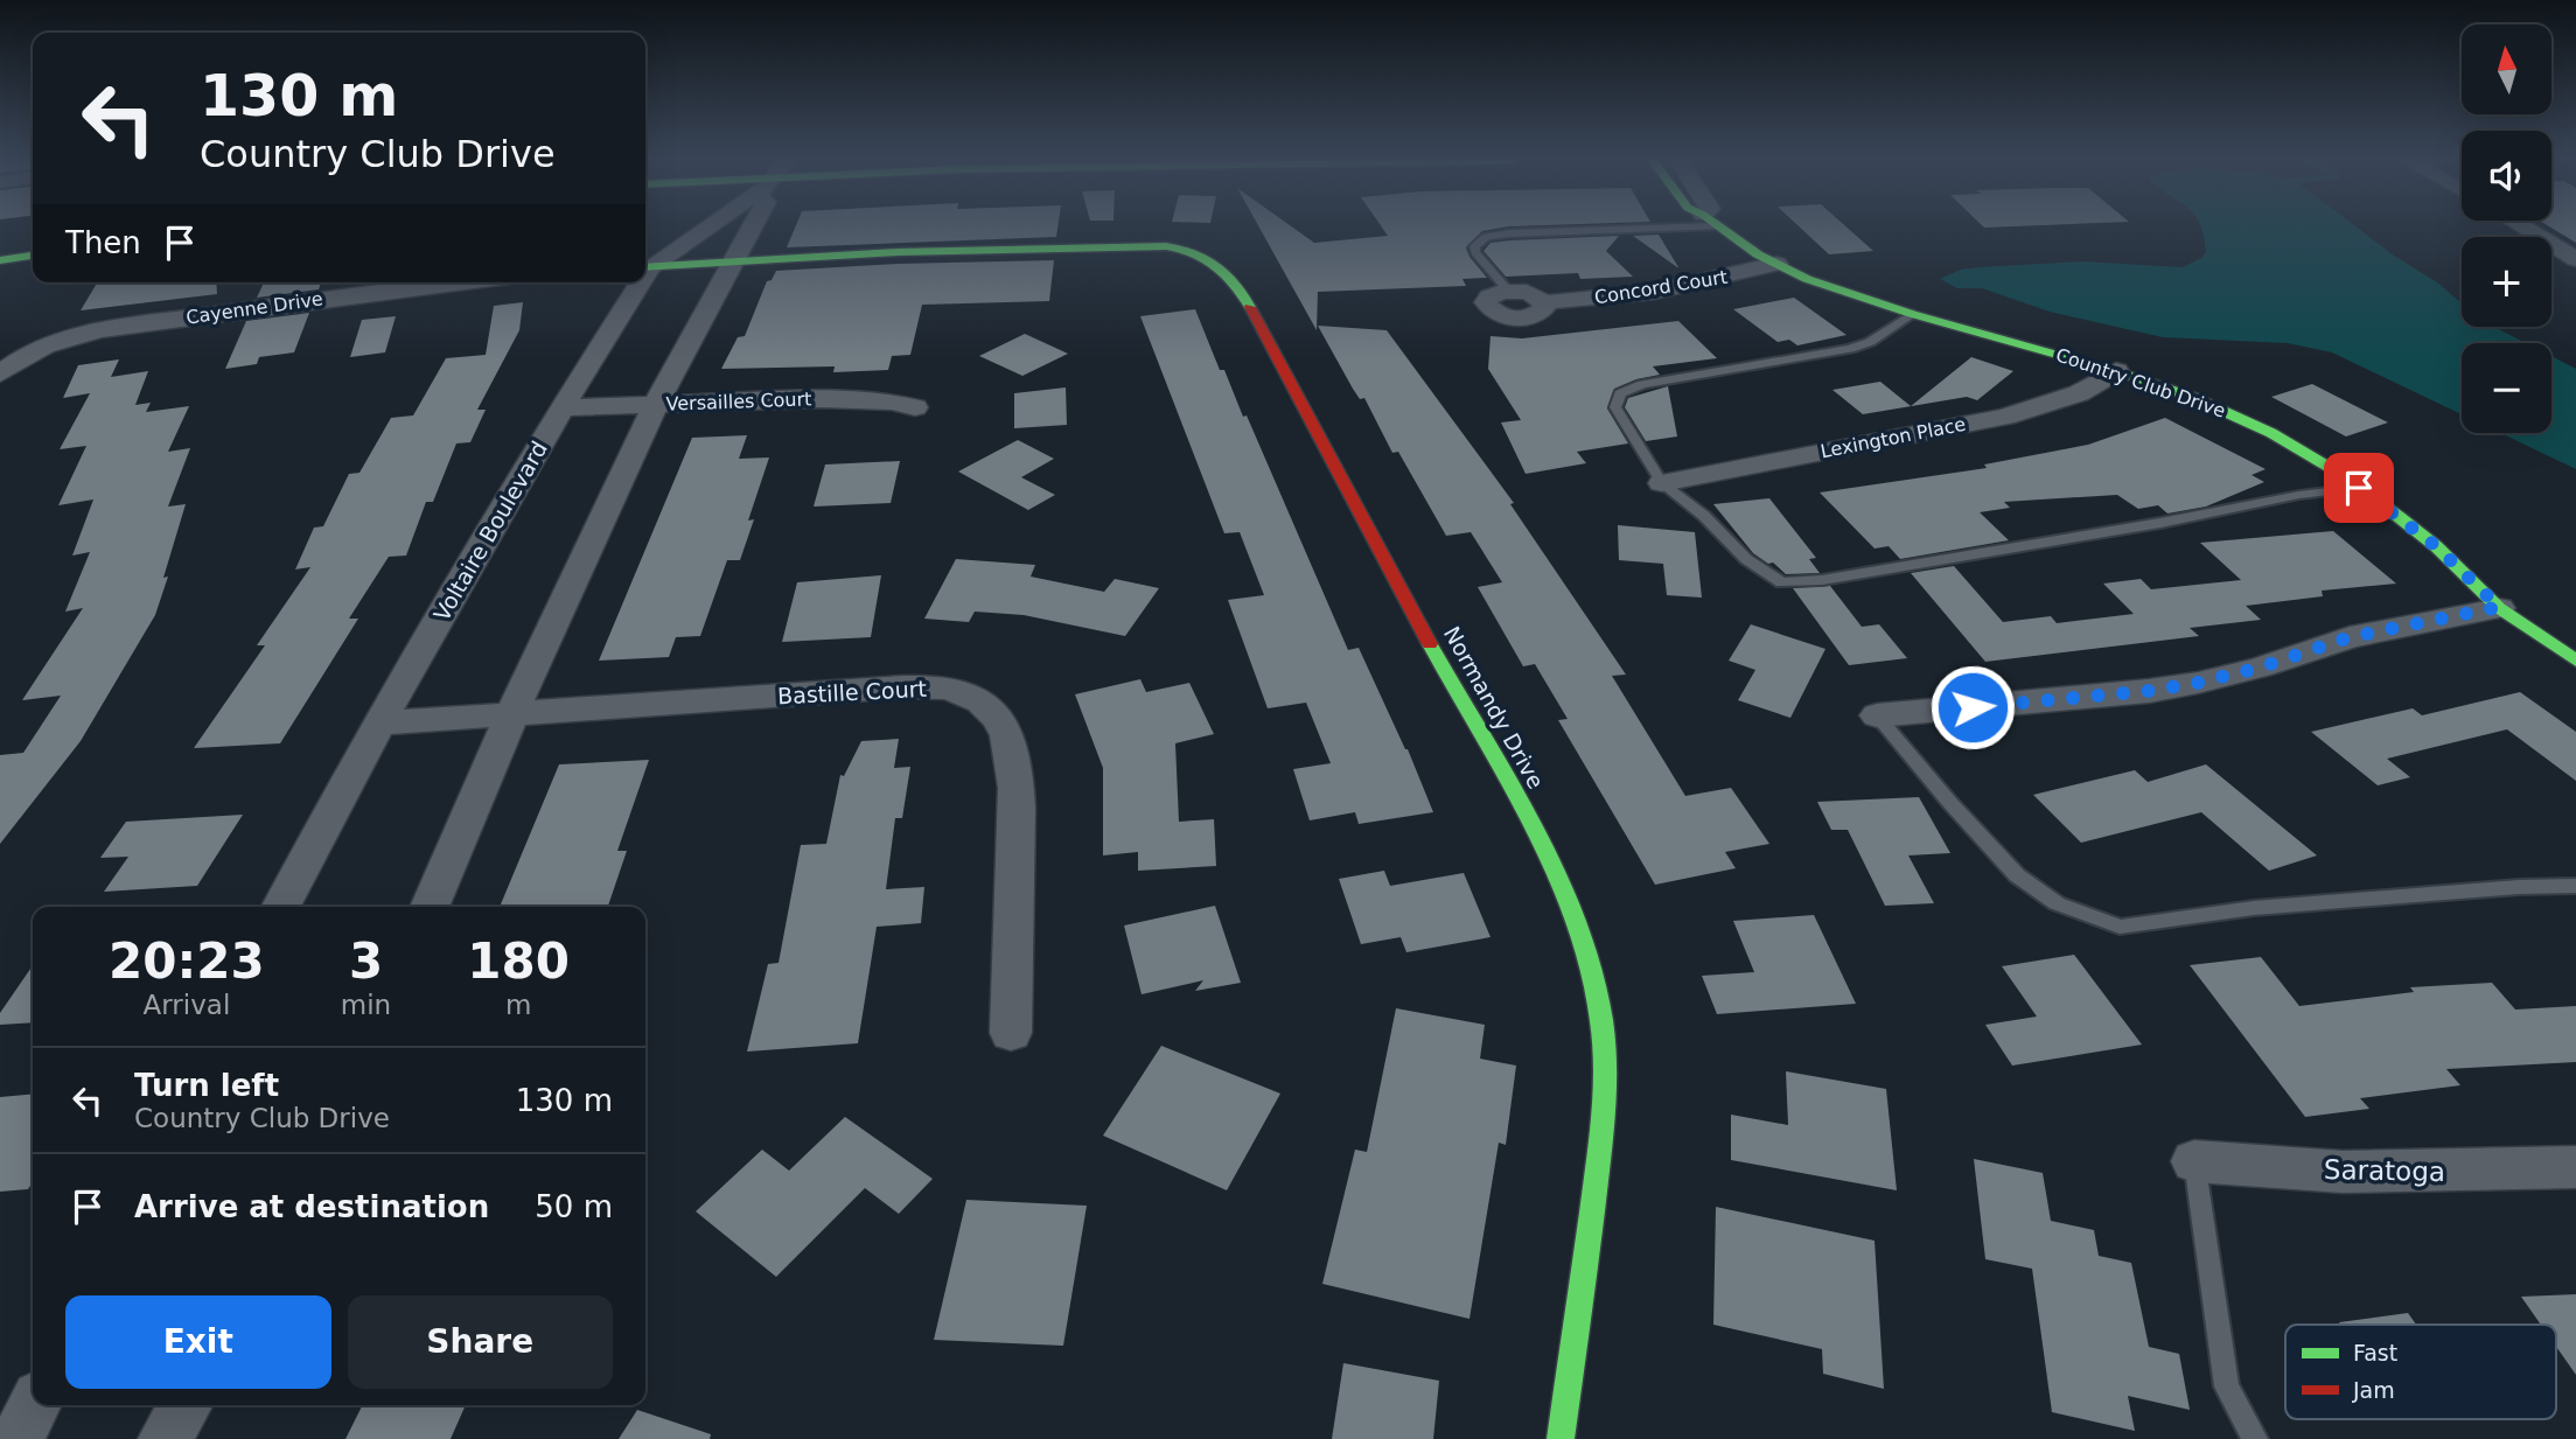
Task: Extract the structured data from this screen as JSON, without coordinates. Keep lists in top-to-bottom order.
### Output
{
  "streets": {
    "street": [
      "Concord Court",
      "Cayenne Drive",
      "Country Club Drive",
      "Versailles Court",
      "Lexington Place",
      "Voltaire Boulevard",
      "Bastille Court",
      "Normandy Drive",
      "Saratoga"
    ]
  },
  "crossings": [
    ["Concord Court", "Country Club Drive"],
    ["Country Club Drive", "Lexington Place"],
    ["Versailles Court", "Voltaire Boulevard"],
    ["Voltaire Boulevard", "Bastille Court"]
  ],
  "legend": ["Fast", "Jam"],
  "north": "top",
  "page": {
    "map_buttons": ["+", "−"],
    "turn": ["130 m", "Country Club Drive"],
    "then": "Then",
    "eta": [
      "20:23",
      "Arrival",
      "3",
      "min",
      "180",
      "m"
    ],
    "list": [
      {
        "name": "Turn left",
        "note": "Country Club Drive",
        "value": "130 m"
      },
      {
        "name": "Arrive at destination",
        "value": "50 m"
      }
    ],
    "buttons": ["Exit", "Share"]
  }
}
